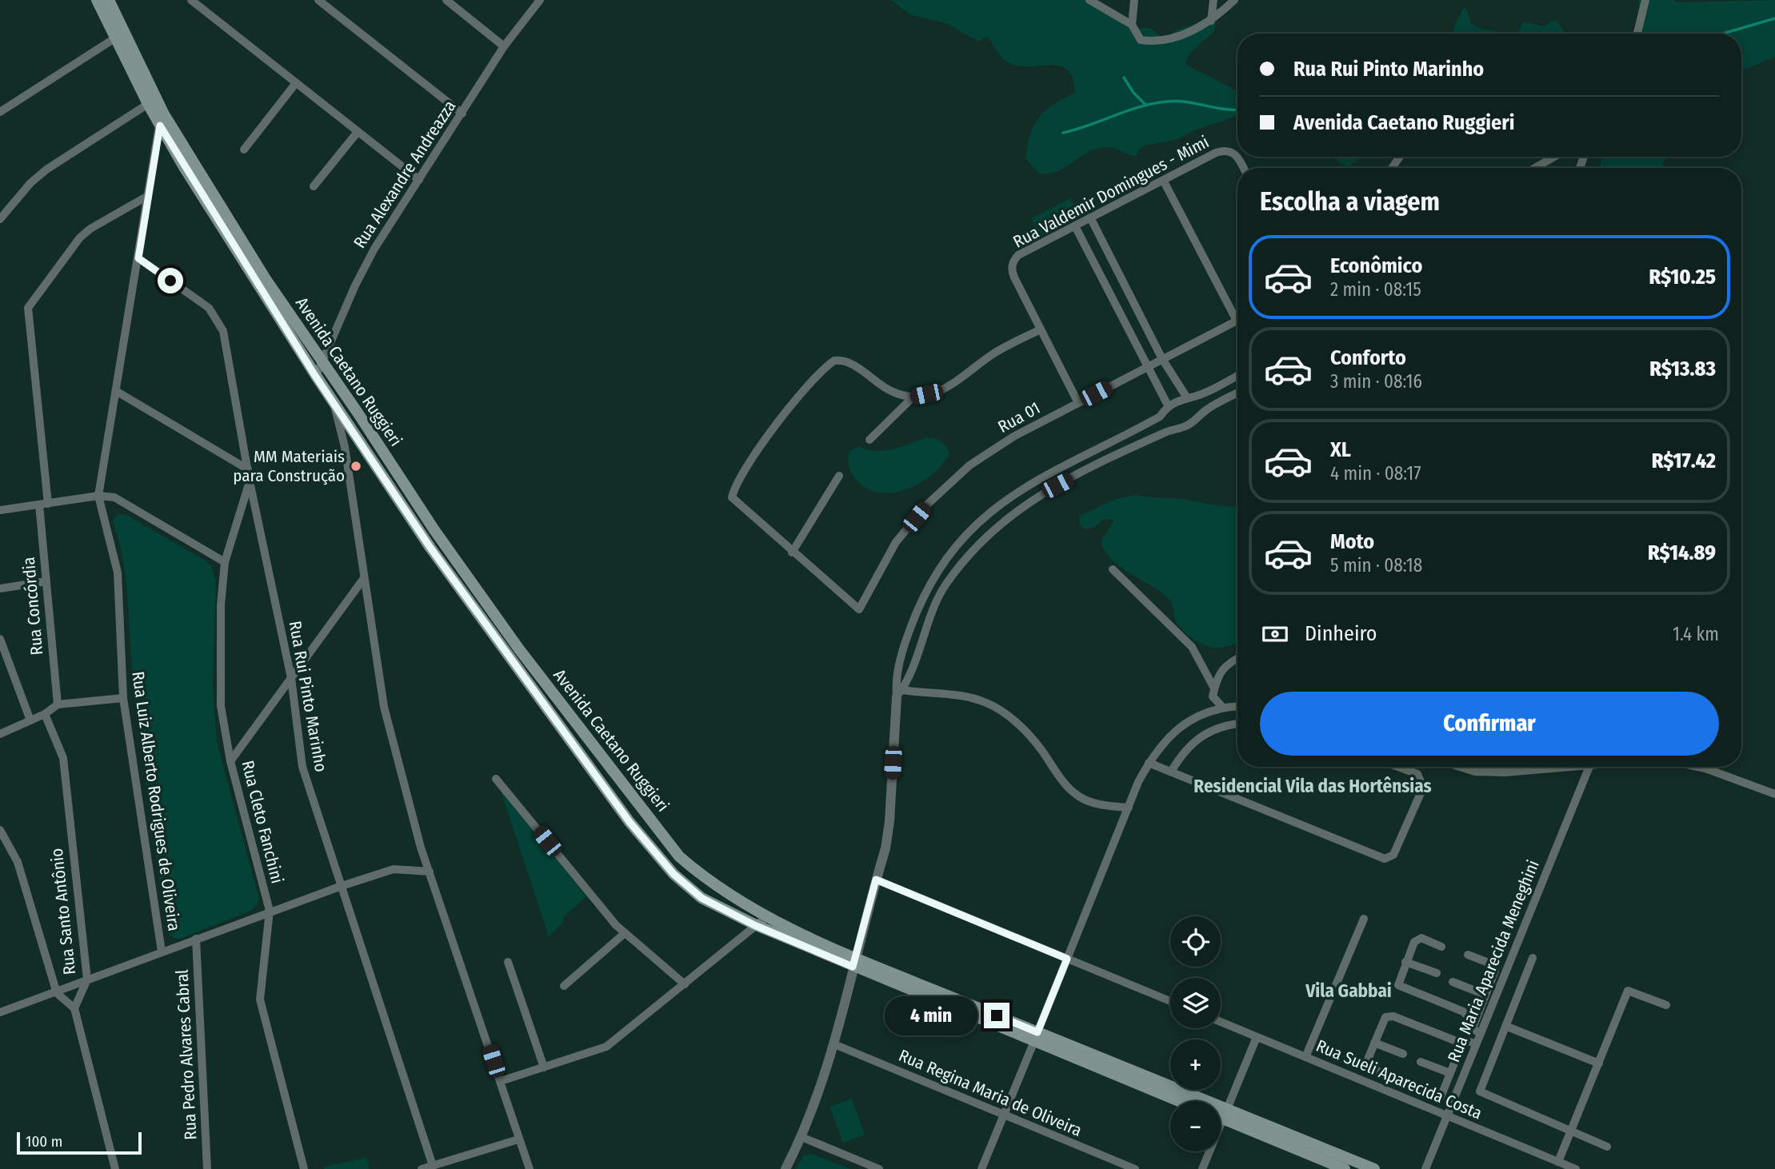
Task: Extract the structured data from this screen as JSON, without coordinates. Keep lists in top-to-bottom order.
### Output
{
  "streets": {
    "main road": ["Avenida Caetano Ruggieri"],
    "street": [
      "Rua Alexandre Andreazza",
      "Rua Valdemir Domingues - Mimi",
      "Rua 01",
      "Rua Concórdia",
      "Rua Rui Pinto Marinho",
      "Rua Luiz Alberto Rodrigues de Oliveira",
      "Rua Cleto Fanchini",
      "Rua Santo Antônio",
      "Rua Maria Aparecida Meneghini",
      "Rua Pedro Alvares Cabral",
      "Rua Sueli Aparecida Costa",
      "Rua Regina Maria de Oliveira"
    ]
  },
  "crossings": [
    ["Rua Alexandre Andreazza", "Avenida Caetano Ruggieri"],
    ["Avenida Caetano Ruggieri", "Rua Luiz Alberto Rodrigues de Oliveira"],
    ["Rua Concórdia", "Rua Luiz Alberto Rodrigues de Oliveira"],
    ["Rua Rui Pinto Marinho", "Rua Luiz Alberto Rodrigues de Oliveira"],
    ["Rua Rui Pinto Marinho", "Rua Cleto Fanchini"],
    ["Rua Maria Aparecida Meneghini", "Rua Sueli Aparecida Costa"]
  ],
  "districts": ["Residencial Vila das Hortênsias", "Vila Gabbai"],
  "places": ["MM Materiais para Construção"],
  "scale_bar": "100 m",
  "page": {
    "banner": ["Rua Rui Pinto Marinho", "Avenida Caetano Ruggieri"],
    "heading": "Escolha a viagem",
    "list": [
      {
        "name": "Econômico",
        "note": "2 min · 08:15",
        "value": "R$10.25"
      },
      {
        "name": "Conforto",
        "note": "3 min · 08:16",
        "value": "R$13.83"
      },
      {
        "name": "XL",
        "note": "4 min · 08:17",
        "value": "R$17.42"
      },
      {
        "name": "Moto",
        "note": "5 min · 08:18",
        "value": "R$14.89"
      }
    ],
    "pay": ["Dinheiro", "1.4 km"],
    "buttons": "Confirmar",
    "map_buttons": ["+", "−"],
    "bubble": "4 min",
    "scale": "100 m"
  }
}
